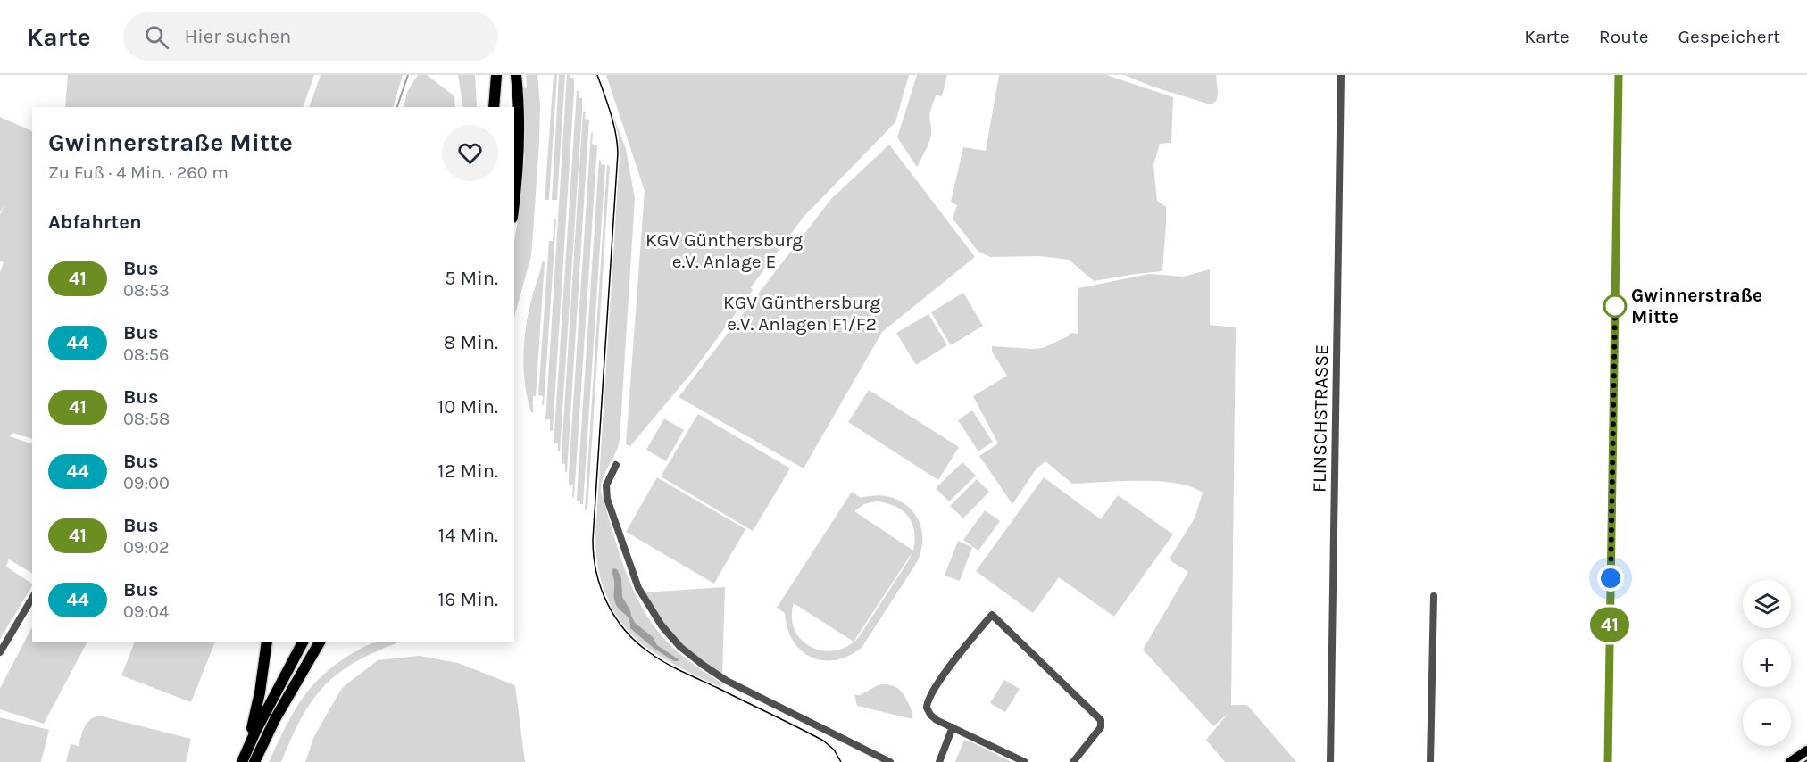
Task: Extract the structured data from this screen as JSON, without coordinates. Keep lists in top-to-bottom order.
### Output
{
  "streets": {
    "street": ["FLINSCHSTRASSE"]
  },
  "parks": ["KGV Günthersburg e.V. Anlage E", "KGV Günthersburg e.V. Anlagen F1/F2"],
  "places": ["Gwinnerstraße Mitte"],
  "lines": ["bus line 41"],
  "page": {
    "header": "Karte",
    "search": "Hier suchen",
    "nav": ["Karte", "Route", "Gespeichert"],
    "on_map": "41",
    "heading": [
      ["Gwinnerstraße Mitte", "Zu Fuß · 4 Min. · 260 m"],
      "Abfahrten"
    ],
    "list": [
      {
        "mark": "41",
        "name": "Bus",
        "note": "08:53",
        "value": "5 Min."
      },
      {
        "mark": "44",
        "name": "Bus",
        "note": "08:56",
        "value": "8 Min."
      },
      {
        "mark": "41",
        "name": "Bus",
        "note": "08:58",
        "value": "10 Min."
      },
      {
        "mark": "44",
        "name": "Bus",
        "note": "09:00",
        "value": "12 Min."
      },
      {
        "mark": "41",
        "name": "Bus",
        "note": "09:02",
        "value": "14 Min."
      },
      {
        "mark": "44",
        "name": "Bus",
        "note": "09:04",
        "value": "16 Min."
      }
    ],
    "map_buttons": ["+", "−"]
  }
}
